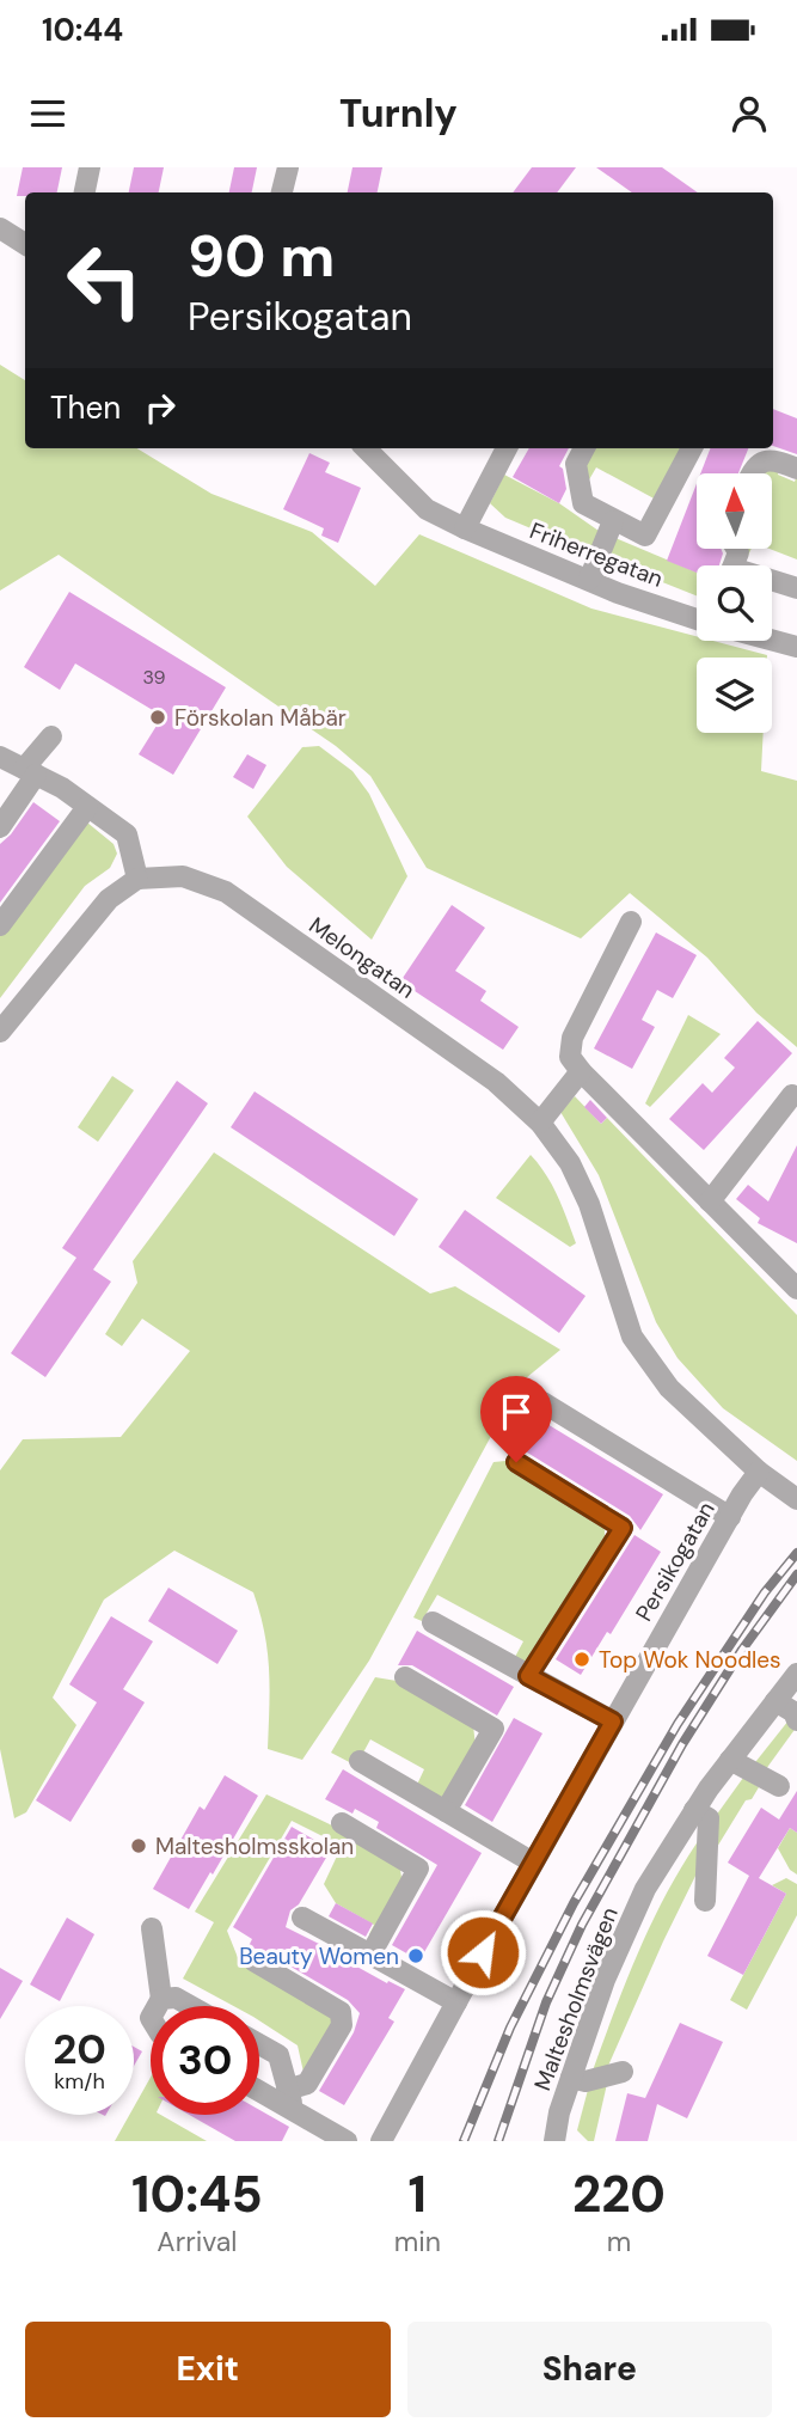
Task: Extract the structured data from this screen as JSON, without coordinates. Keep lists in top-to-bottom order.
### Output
{
  "streets": {
    "street": [
      "Friherregatan",
      "Melongatan",
      "Persikogatan",
      "Maltesholmsvägen"
    ]
  },
  "crossings": [
    ["Melongatan", "Persikogatan"]
  ],
  "places": [
    "Förskolan Måbär",
    "Top Wok Noodles",
    "Maltesholmsskolan",
    "Beauty Women"
  ],
  "house_numbers": ["39"],
  "north": "top",
  "page": {
    "status": "10:44",
    "header": "Turnly",
    "turn": ["90 m", "Persikogatan"],
    "then": "Then",
    "speed": "20 km/h",
    "limit": "30",
    "eta": [
      "10:45",
      "Arrival",
      "1",
      "min",
      "220",
      "m"
    ],
    "buttons": ["Exit", "Share"]
  }
}
